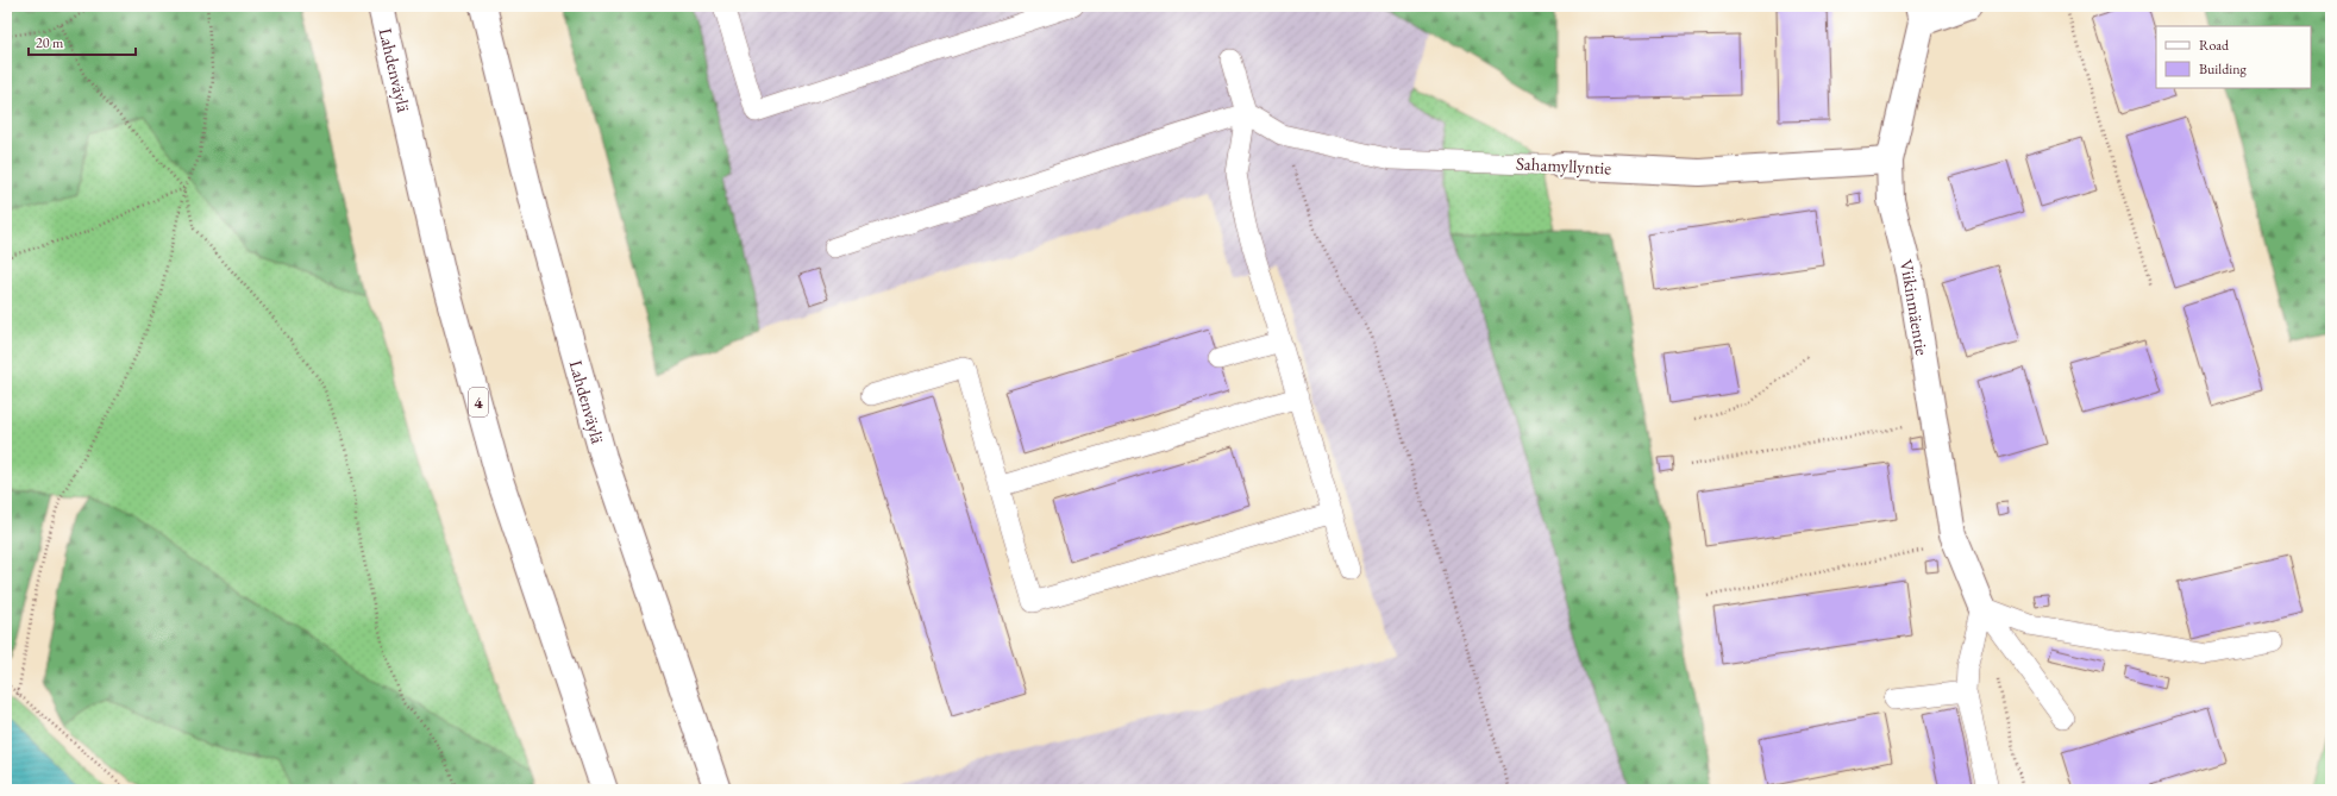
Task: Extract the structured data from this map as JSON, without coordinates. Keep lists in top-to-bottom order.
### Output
{
  "streets": {
    "main road": [
      "Lahdenväylä",
      "Sahamyllyntie",
      "Viikinmäentie",
      "4"
    ]
  },
  "crossings": [
    ["Sahamyllyntie", "Viikinmäentie"]
  ],
  "legend": ["Road", "Building"],
  "scale_bar": "20 m"
}
